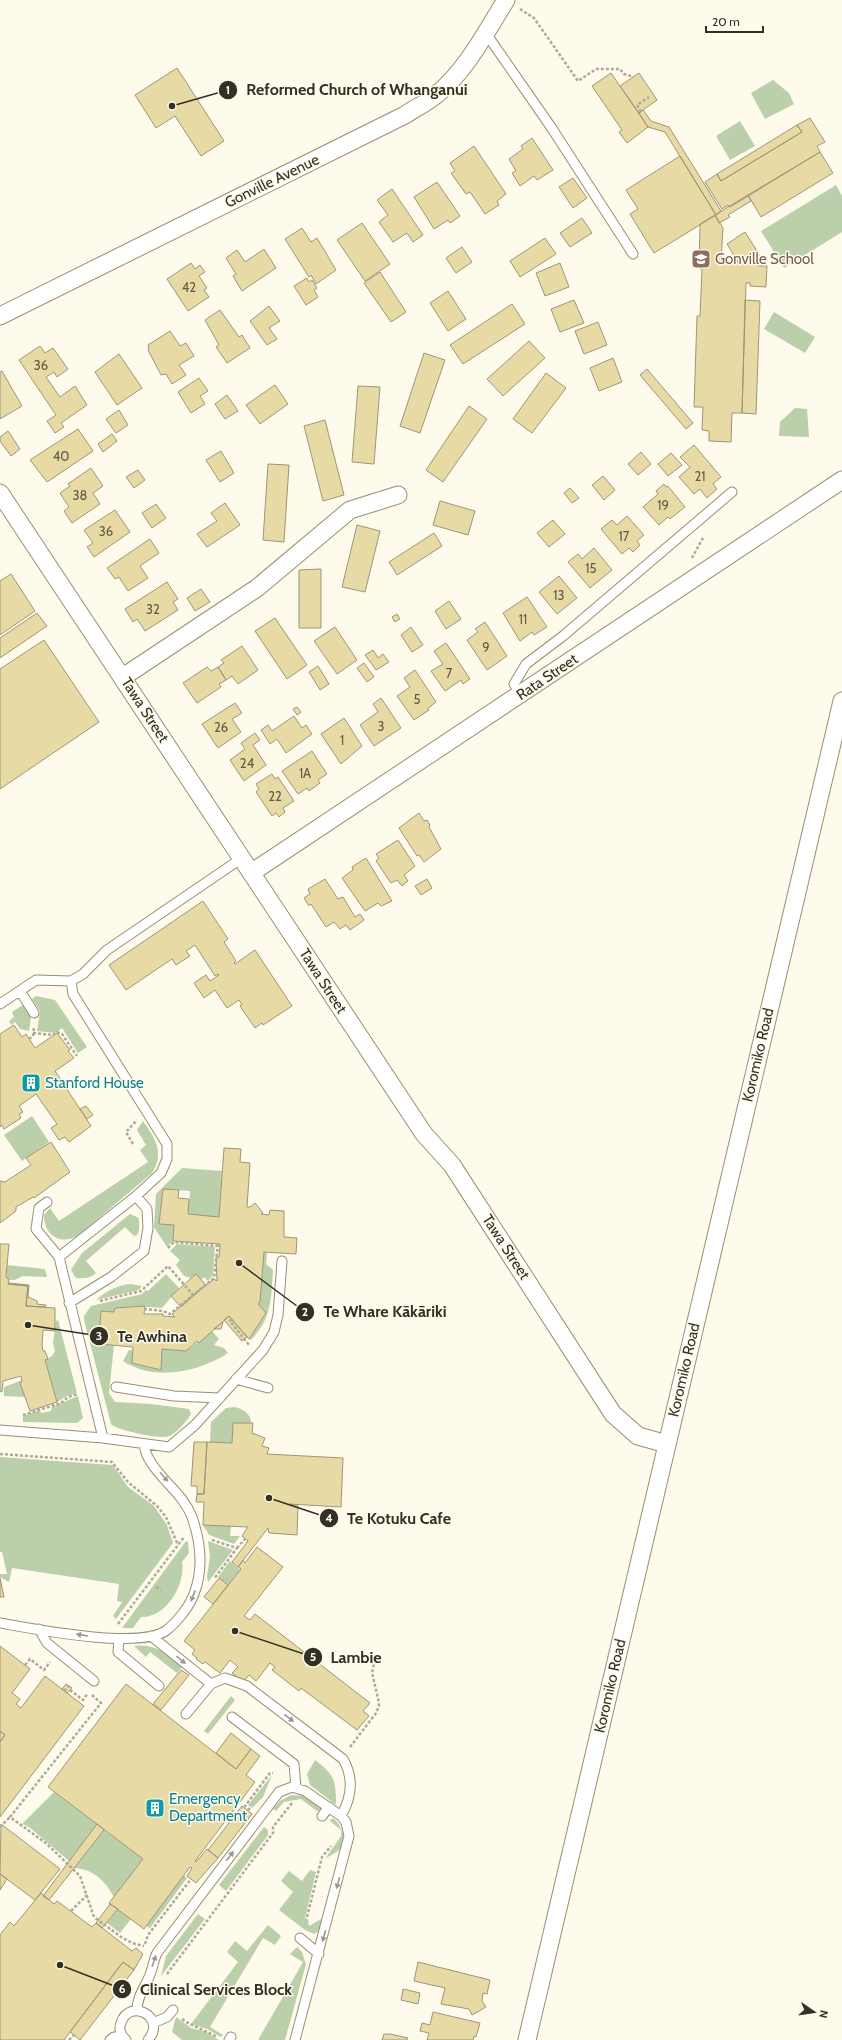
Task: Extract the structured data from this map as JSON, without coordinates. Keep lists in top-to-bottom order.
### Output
{
  "streets": {
    "street": [
      "Gonville Avenue",
      "Rata Street",
      "Tawa Street",
      "Koromiko Road"
    ]
  },
  "crossings": [
    ["Rata Street", "Tawa Street"],
    ["Tawa Street", "Koromiko Road"]
  ],
  "places": {
    "other": [
      "Reformed Church of Whanganui",
      "Te Whare Kākāriki",
      "Te Awhina",
      "Te Kotuku Cafe",
      "Lambie",
      "Clinical Services Block"
    ],
    "school or university": ["Gonville School"],
    "building": ["Stanford House", "Emergency Department"]
  },
  "house_numbers": [
    "42",
    "36",
    "40",
    "21",
    "38",
    "19",
    "36",
    "17",
    "15",
    "13",
    "32",
    "11",
    "9",
    "7",
    "5",
    "3",
    "26",
    "1",
    "24",
    "1A",
    "22"
  ],
  "scale_bar": "20 m",
  "north": "right"
}
